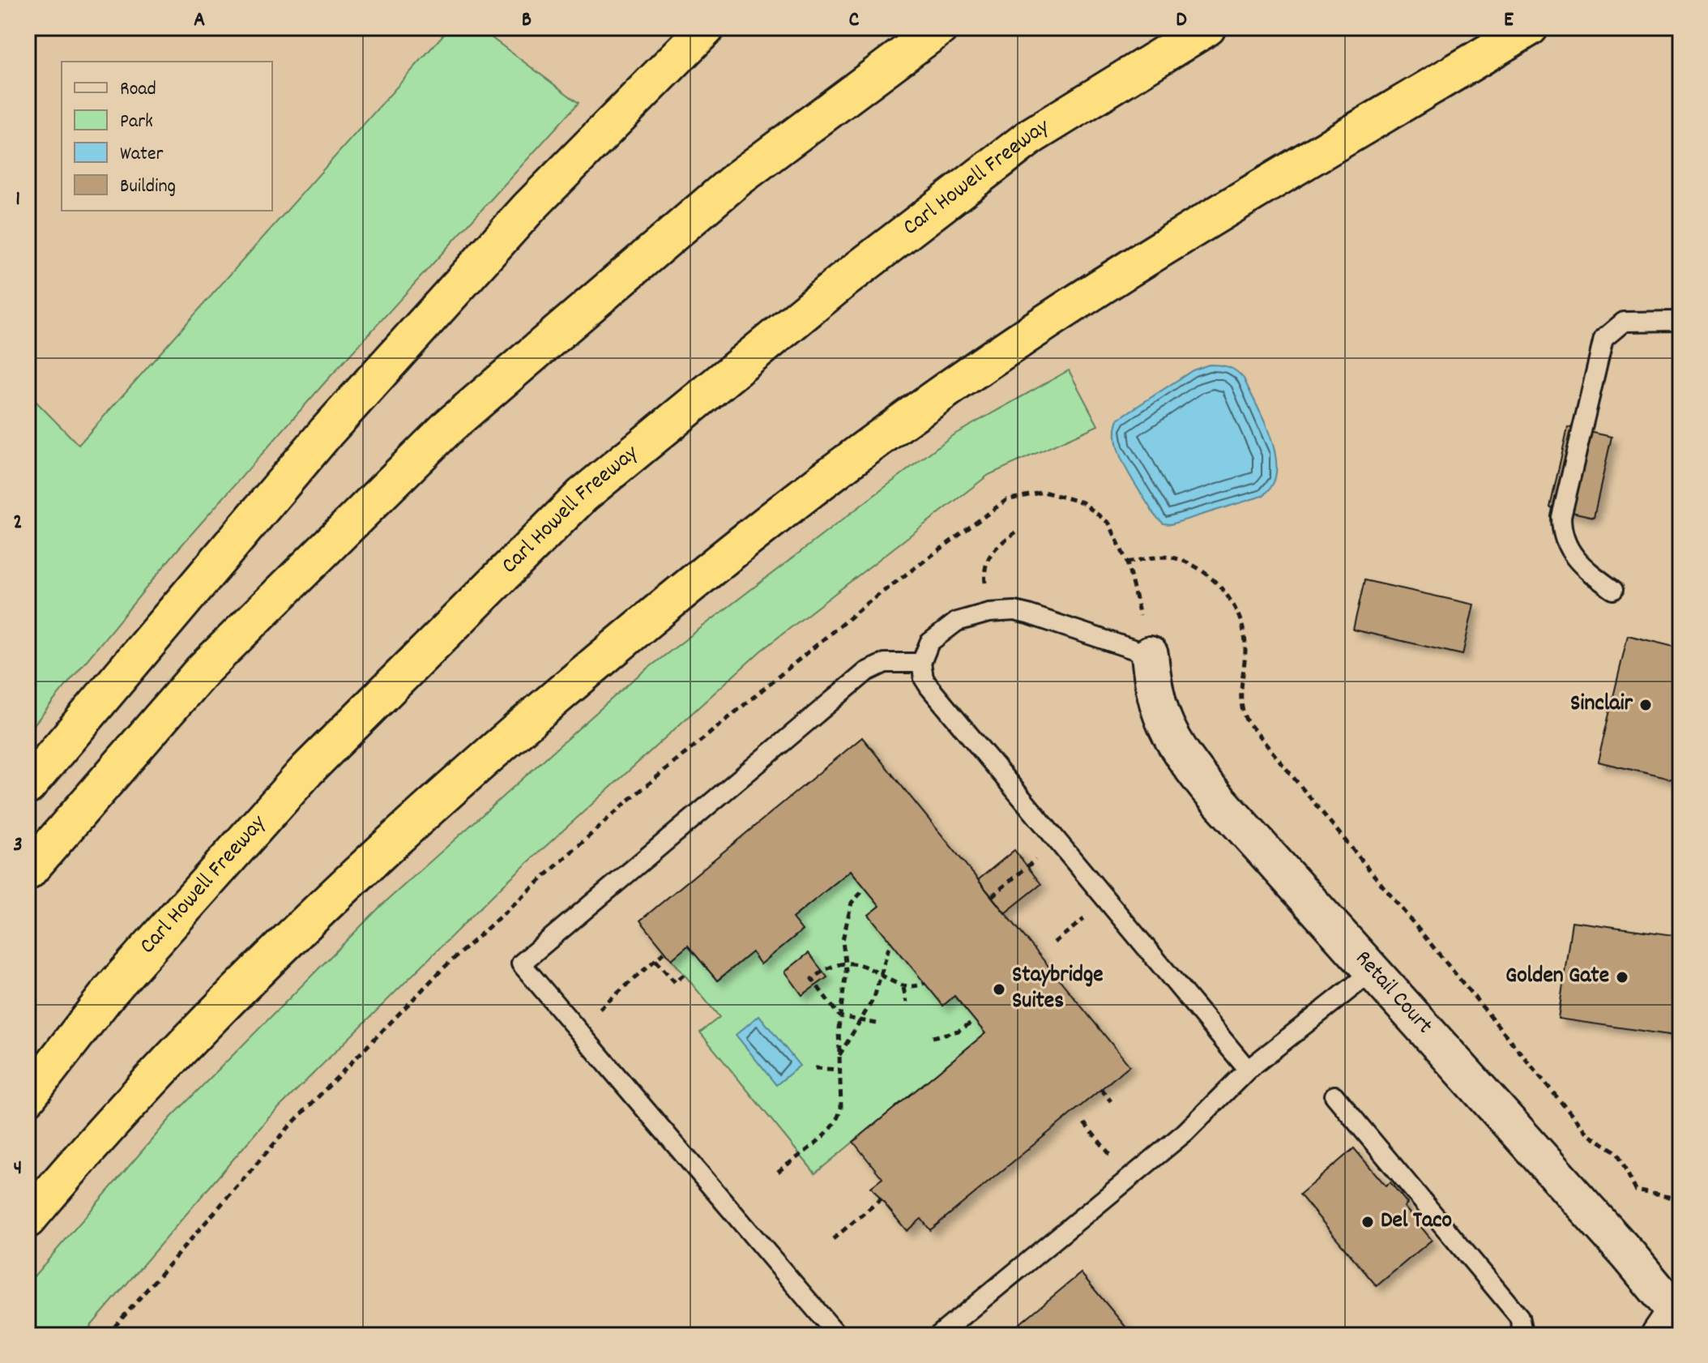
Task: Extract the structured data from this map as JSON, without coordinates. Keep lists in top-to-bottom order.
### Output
{
  "streets": {
    "highway": ["Carl Howell Freeway"],
    "street": ["Retail Court"]
  },
  "places": [
    "Sinclair",
    "Golden Gate",
    "Staybridge Suites",
    "Del Taco"
  ],
  "legend": [
    "Road",
    "Park",
    "Water",
    "Building"
  ],
  "grid": {
    "columns": [
      "A",
      "B",
      "C",
      "D",
      "E"
    ],
    "rows": [
      "1",
      "2",
      "3",
      "4"
    ]
  }
}
